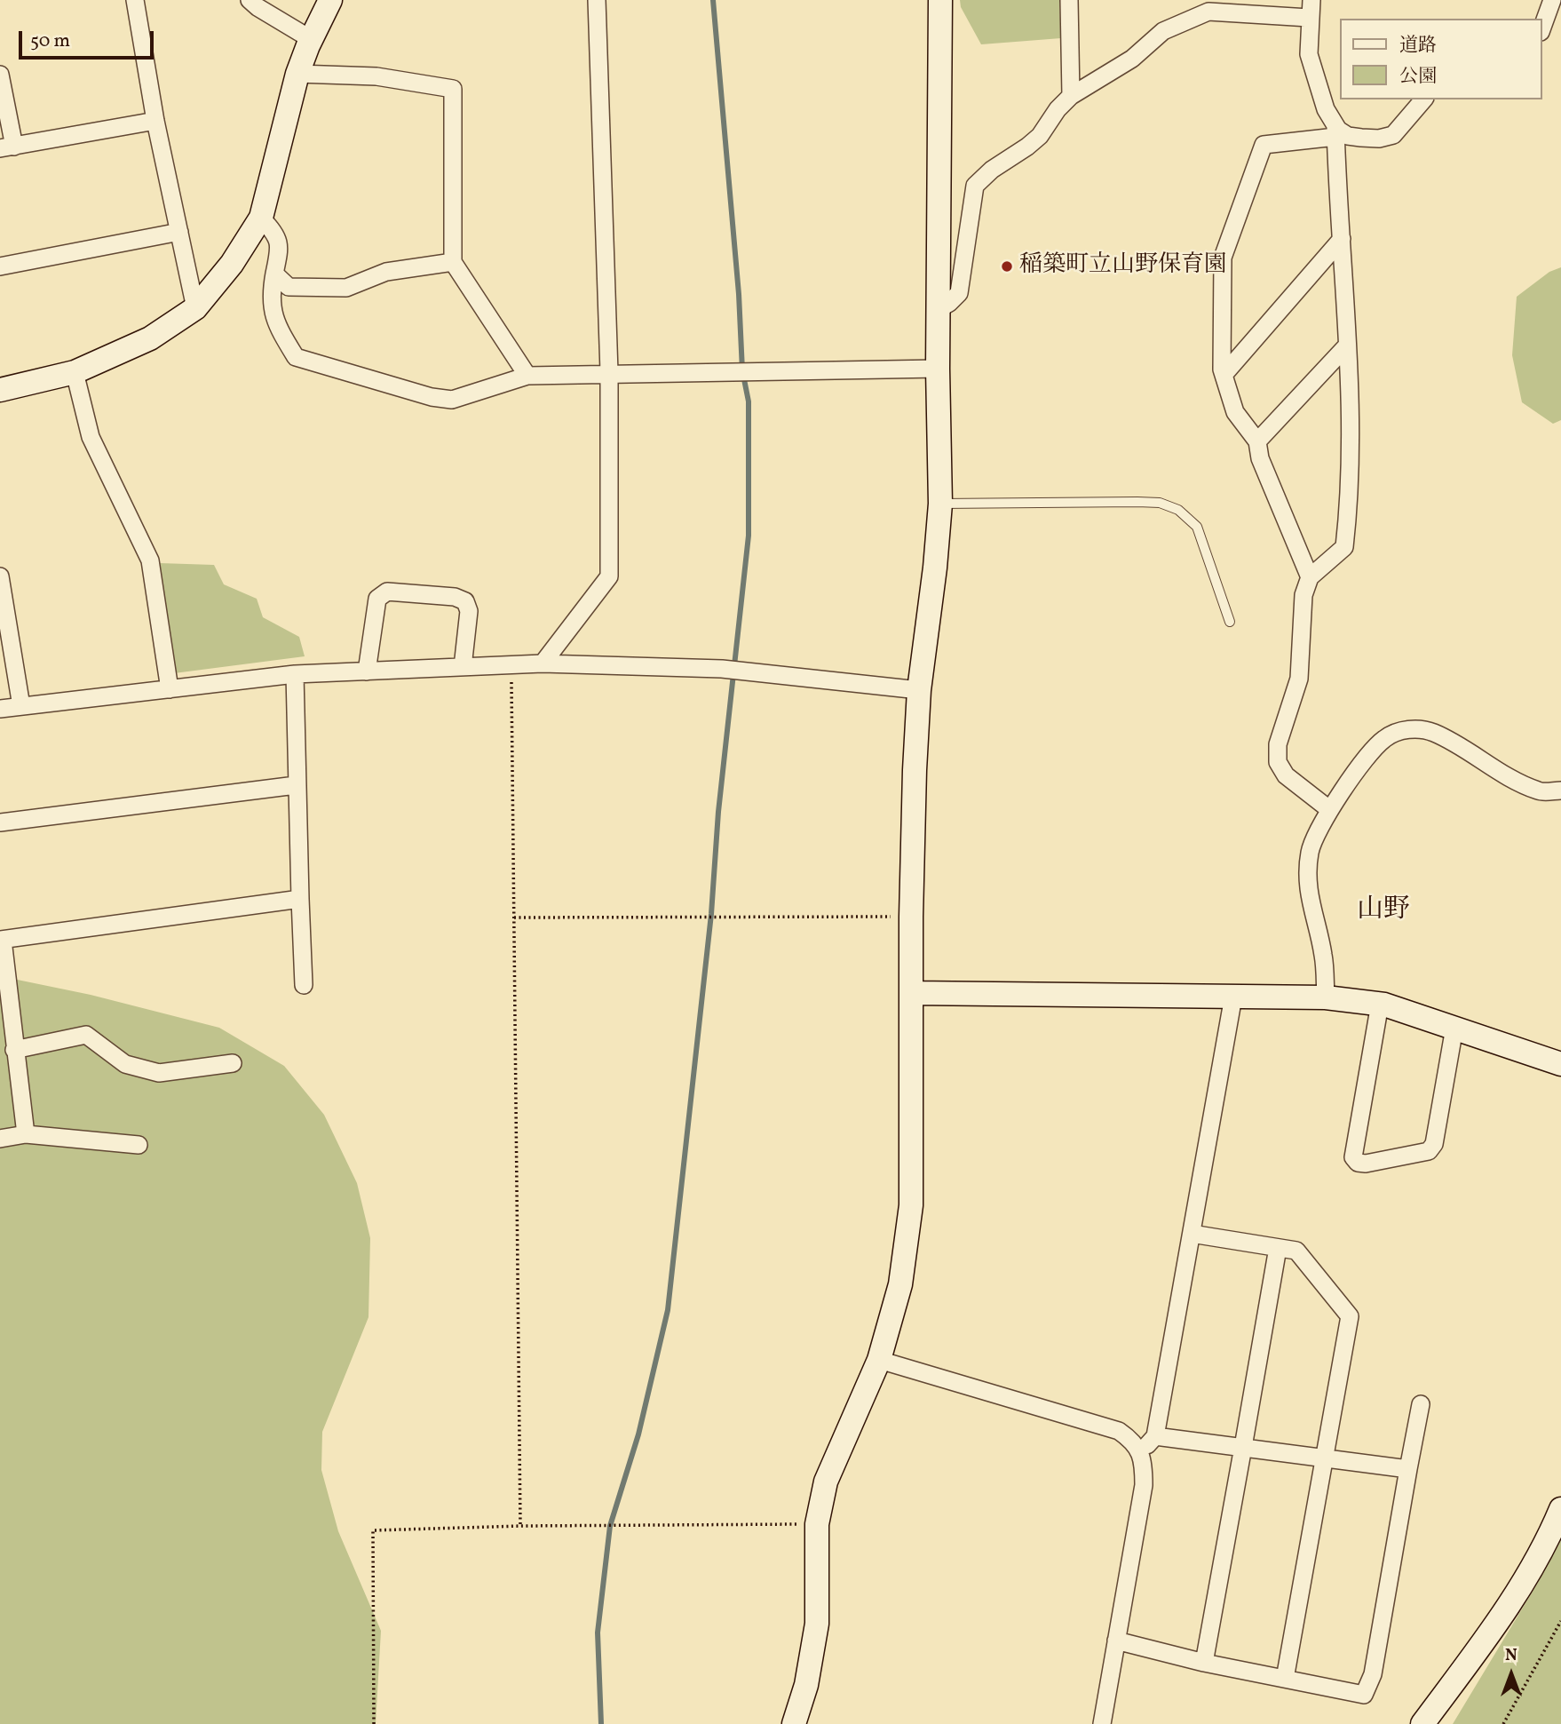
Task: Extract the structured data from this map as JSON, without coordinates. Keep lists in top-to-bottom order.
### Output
{
  "districts": ["山野"],
  "places": ["稲築町立山野保育園"],
  "legend": ["道路", "公園"],
  "scale_bar": "50 m",
  "north": "top"
}
